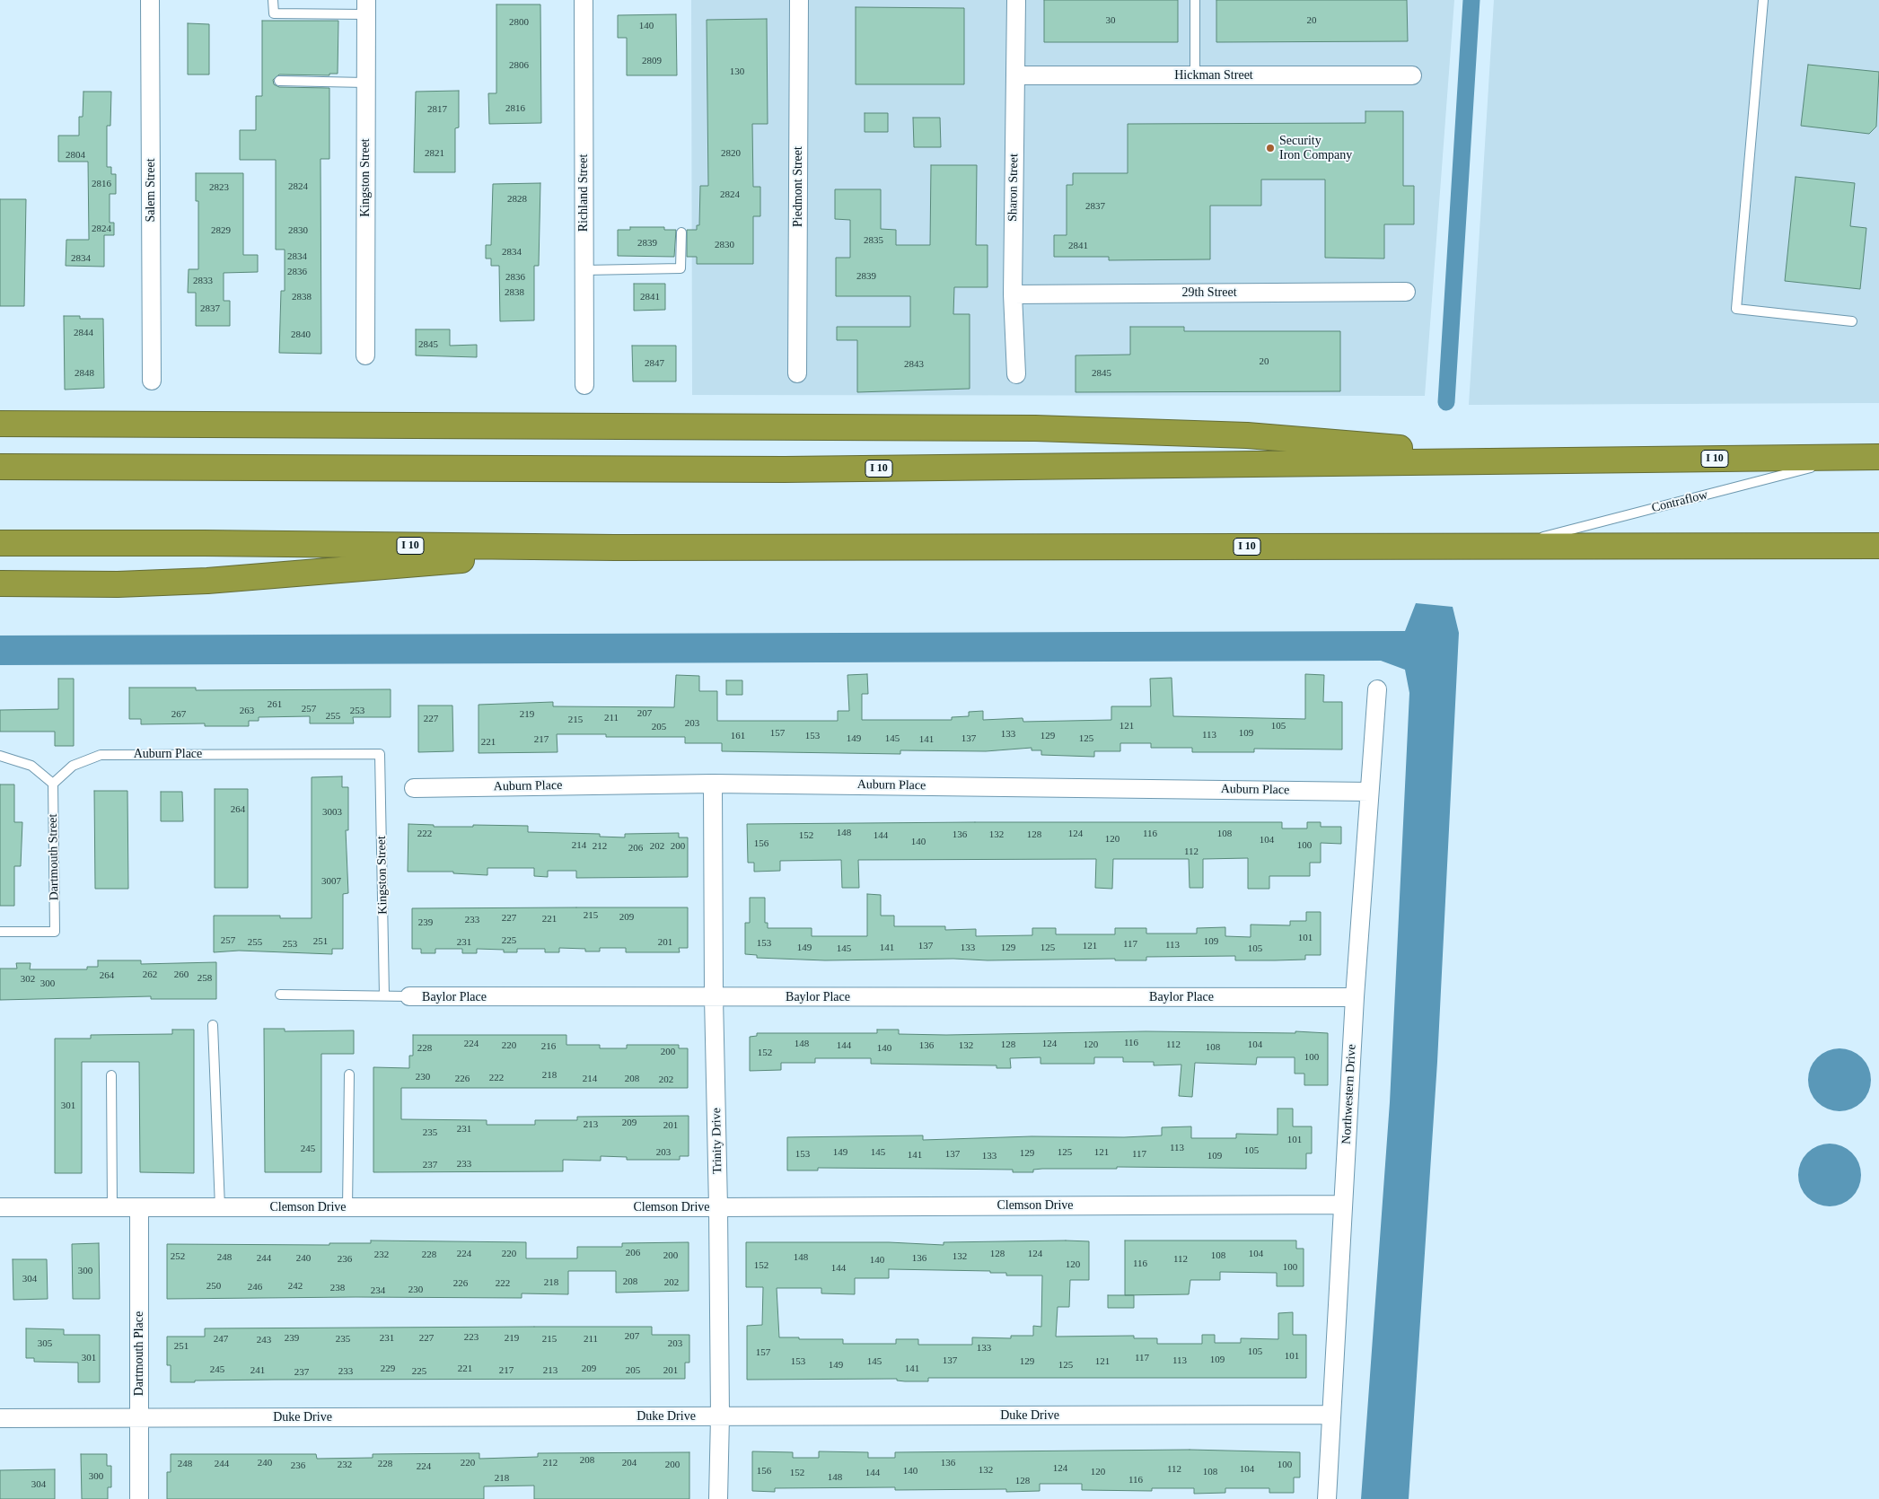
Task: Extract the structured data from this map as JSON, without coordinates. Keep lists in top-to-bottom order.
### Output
{
  "streets": {
    "highway": ["I 10"],
    "street": [
      "Hickman Street",
      "Kingston Street",
      "Piedmont Street",
      "Sharon Street",
      "Salem Street",
      "Richland Street",
      "29th Street",
      "Auburn Place",
      "Baylor Place",
      "Northwestern Drive",
      "Trinity Drive",
      "Clemson Drive",
      "Dartmouth Place",
      "Duke Drive"
    ],
    "lane": ["Contraflow", "Dartmouth Street"]
  },
  "crossings": [
    ["Hickman Street", "Sharon Street"],
    ["Kingston Street", "Auburn Place"],
    ["Kingston Street", "Baylor Place"],
    ["Sharon Street", "29th Street"],
    ["I 10", "Contraflow"],
    ["Auburn Place", "Dartmouth Street"],
    ["Auburn Place", "Northwestern Drive"],
    ["Auburn Place", "Trinity Drive"],
    ["Baylor Place", "Northwestern Drive"],
    ["Baylor Place", "Trinity Drive"],
    ["Northwestern Drive", "Clemson Drive"],
    ["Northwestern Drive", "Duke Drive"],
    ["Trinity Drive", "Clemson Drive"],
    ["Trinity Drive", "Duke Drive"],
    ["Clemson Drive", "Dartmouth Place"],
    ["Dartmouth Place", "Duke Drive"]
  ],
  "places": ["Security Iron Company"],
  "house_numbers": [
    "30",
    "20",
    "2800",
    "140",
    "2809",
    "2806",
    "130",
    "2816",
    "2817",
    "2821",
    "2820",
    "2804",
    "2816",
    "2824",
    "2823",
    "2824",
    "2828",
    "2837",
    "2824",
    "2829",
    "2830",
    "2835",
    "2839",
    "2830",
    "2841",
    "2834",
    "2834",
    "2834",
    "2836",
    "2839",
    "2836",
    "2833",
    "2838",
    "2838",
    "2841",
    "2837",
    "2844",
    "2840",
    "2845",
    "20",
    "2847",
    "2843",
    "2848",
    "2845",
    "261",
    "257",
    "263",
    "253",
    "207",
    "267",
    "219",
    "255",
    "211",
    "227",
    "215",
    "203",
    "121",
    "105",
    "205",
    "157",
    "109",
    "133",
    "113",
    "161",
    "153",
    "129",
    "149",
    "145",
    "137",
    "125",
    "217",
    "141",
    "221",
    "264",
    "3003",
    "148",
    "222",
    "124",
    "116",
    "108",
    "136",
    "132",
    "128",
    "152",
    "144",
    "120",
    "104",
    "140",
    "156",
    "214",
    "100",
    "212",
    "202",
    "200",
    "206",
    "112",
    "3007",
    "215",
    "209",
    "227",
    "221",
    "233",
    "239",
    "101",
    "257",
    "225",
    "251",
    "109",
    "255",
    "231",
    "201",
    "153",
    "253",
    "117",
    "113",
    "137",
    "121",
    "149",
    "141",
    "133",
    "129",
    "125",
    "145",
    "105",
    "262",
    "260",
    "264",
    "258",
    "302",
    "300",
    "116",
    "224",
    "148",
    "124",
    "128",
    "120",
    "112",
    "104",
    "220",
    "144",
    "136",
    "132",
    "216",
    "108",
    "228",
    "140",
    "200",
    "152",
    "100",
    "218",
    "230",
    "222",
    "226",
    "214",
    "208",
    "202",
    "301",
    "209",
    "213",
    "201",
    "231",
    "235",
    "101",
    "113",
    "245",
    "105",
    "203",
    "149",
    "145",
    "125",
    "121",
    "129",
    "153",
    "137",
    "117",
    "141",
    "133",
    "109",
    "233",
    "237",
    "206",
    "224",
    "220",
    "128",
    "124",
    "104",
    "232",
    "228",
    "200",
    "108",
    "252",
    "132",
    "248",
    "148",
    "244",
    "240",
    "136",
    "236",
    "112",
    "140",
    "116",
    "120",
    "152",
    "100",
    "144",
    "300",
    "304",
    "208",
    "218",
    "202",
    "226",
    "222",
    "250",
    "242",
    "246",
    "238",
    "230",
    "234",
    "207",
    "223",
    "239",
    "231",
    "227",
    "219",
    "247",
    "235",
    "215",
    "211",
    "243",
    "305",
    "203",
    "251",
    "133",
    "105",
    "157",
    "101",
    "301",
    "117",
    "109",
    "137",
    "113",
    "153",
    "145",
    "129",
    "121",
    "149",
    "125",
    "229",
    "221",
    "209",
    "141",
    "245",
    "241",
    "217",
    "213",
    "205",
    "201",
    "233",
    "225",
    "237",
    "208",
    "240",
    "220",
    "212",
    "204",
    "136",
    "248",
    "244",
    "228",
    "232",
    "200",
    "100",
    "236",
    "224",
    "124",
    "112",
    "104",
    "132",
    "156",
    "140",
    "120",
    "108",
    "152",
    "144",
    "300",
    "148",
    "218",
    "116",
    "128",
    "304"
  ]
}
